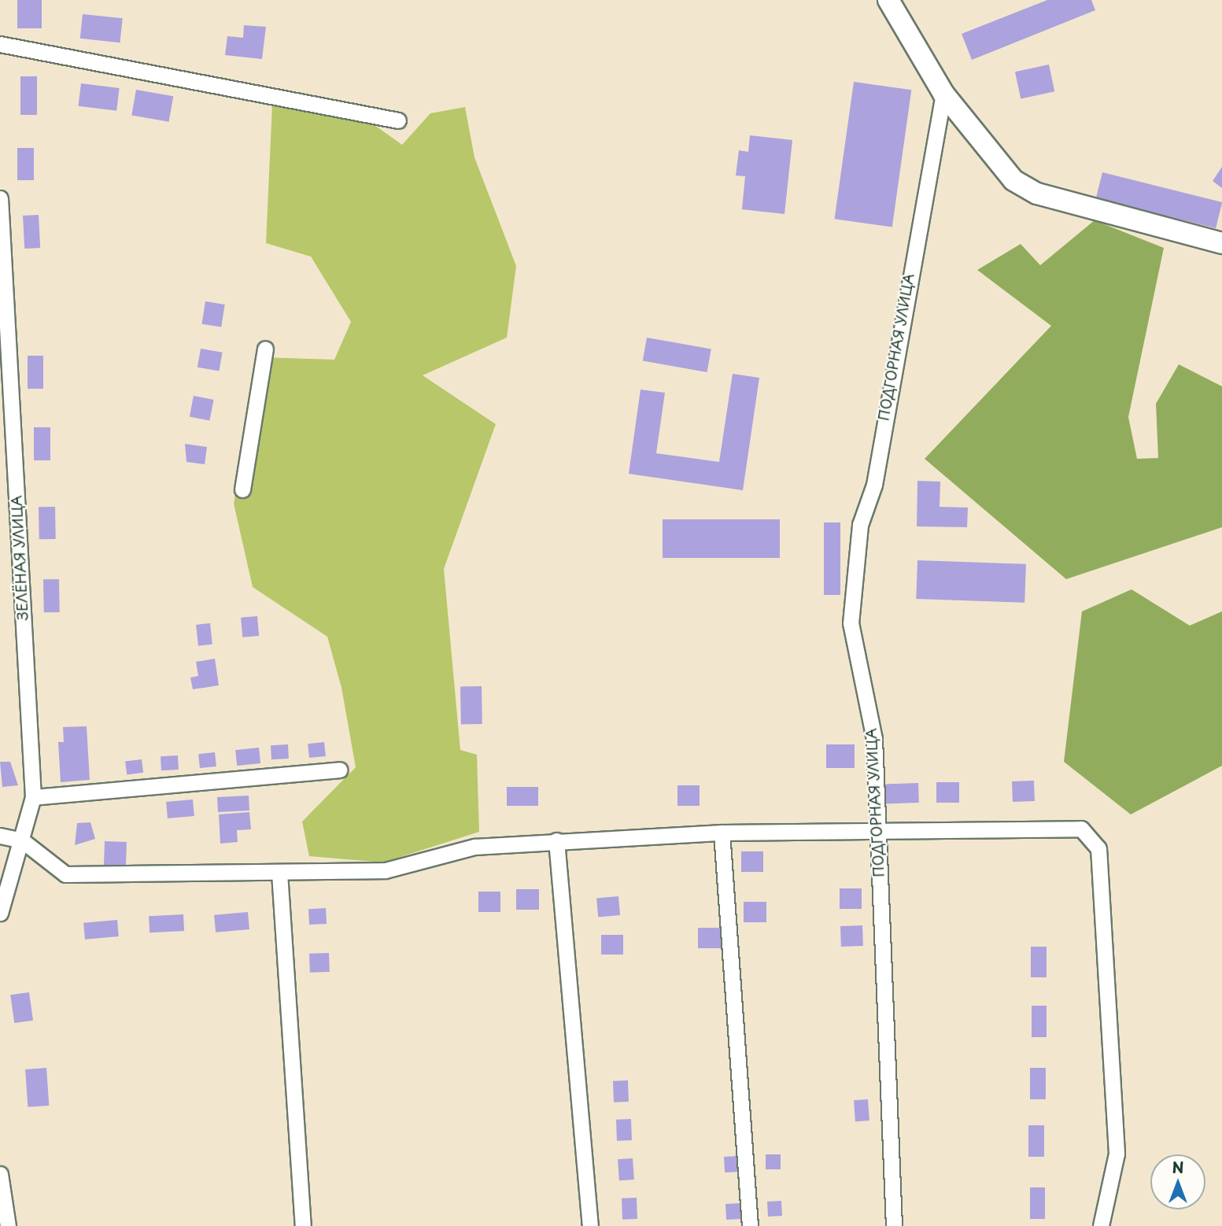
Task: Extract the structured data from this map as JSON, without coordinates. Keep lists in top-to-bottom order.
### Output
{
  "streets": {
    "street": ["ПОДГОРНАЯ УЛИЦА", "ЗЕЛЁНАЯ УЛИЦА"]
  },
  "north": "top"
}
